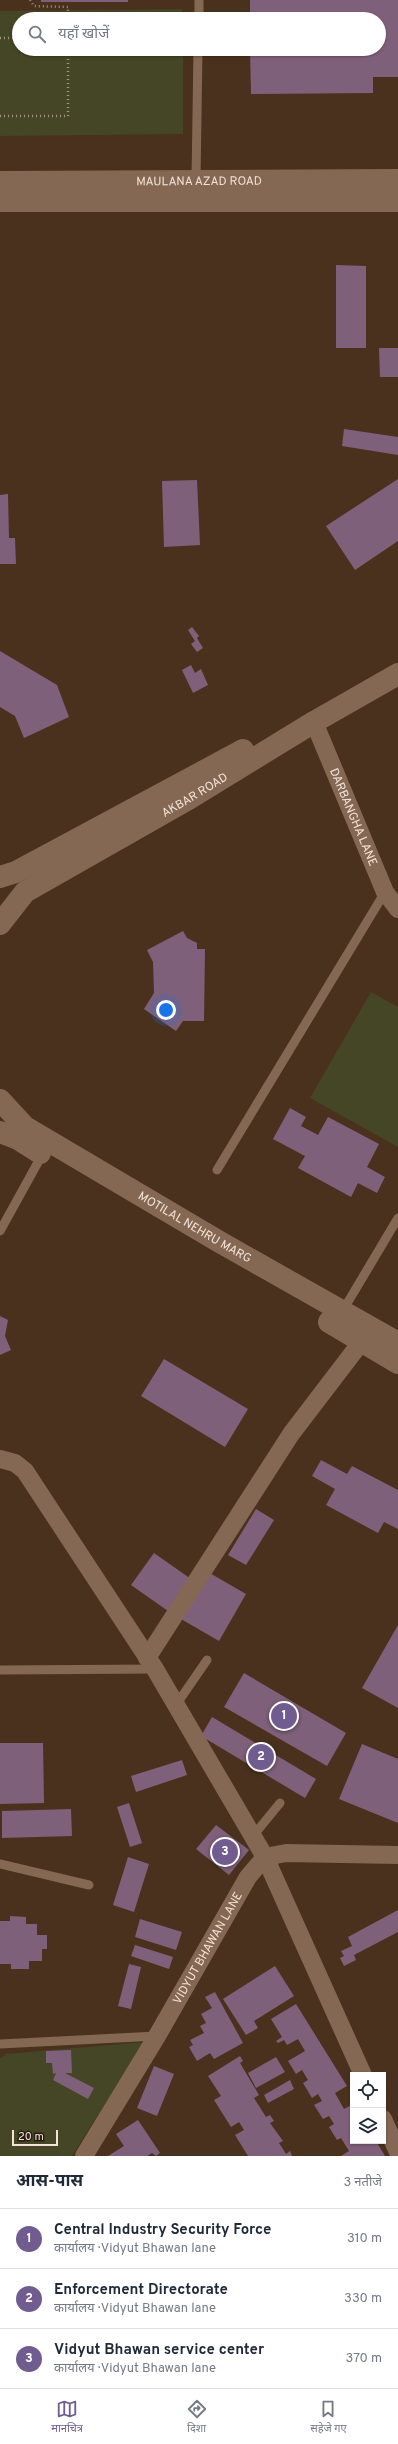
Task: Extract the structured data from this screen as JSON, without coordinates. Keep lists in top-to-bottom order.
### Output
{
  "streets": {
    "main road": ["MAULANA AZAD ROAD", "AKBAR ROAD", "MOTILAL NEHRU MARG"],
    "street": ["DARBANGHA LANE", "VIDYUT BHAWAN LANE"]
  },
  "crossings": [
    ["AKBAR ROAD", "DARBANGHA LANE"]
  ],
  "scale_bar": "20 m",
  "page": {
    "search": "यहाँ खोजें",
    "pins": ["1", "2", "3"],
    "scale": "20 m",
    "heading": ["आस-पास", "3 नतीजे"],
    "list": [
      {
        "mark": "1",
        "name": "Central Industry Security Force",
        "note": "कार्यालय · Vidyut Bhawan lane",
        "value": "310 m"
      },
      {
        "mark": "2",
        "name": "Enforcement Directorate",
        "note": "कार्यालय · Vidyut Bhawan lane",
        "value": "330 m"
      },
      {
        "mark": "3",
        "name": "Vidyut Bhawan service center",
        "note": "कार्यालय · Vidyut Bhawan lane",
        "value": "370 m"
      }
    ],
    "nav": ["मानचित्र", "दिशा", "सहेजे गए"]
  }
}
